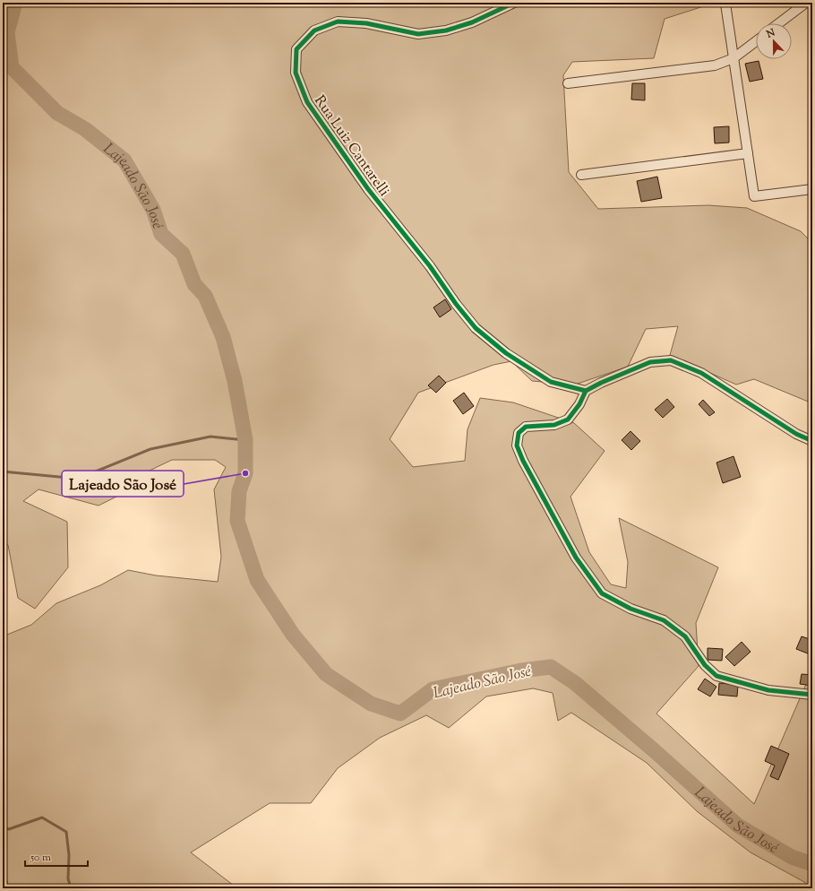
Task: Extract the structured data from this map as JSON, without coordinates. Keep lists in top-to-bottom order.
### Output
{
  "streets": {
    "street": ["Rua Luiz Cantarelli"]
  },
  "water": ["Lajeado São José"],
  "places": ["Lajeado São José"],
  "scale_bar": "50 m",
  "north": "top"
}
